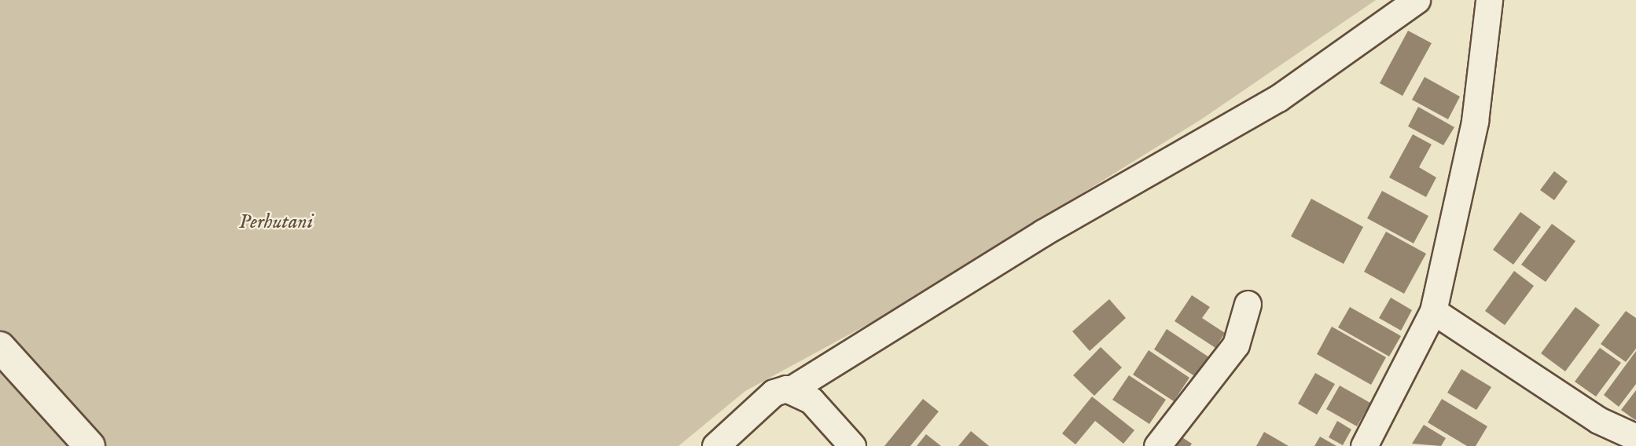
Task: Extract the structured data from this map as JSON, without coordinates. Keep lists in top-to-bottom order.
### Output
{
  "parks": ["Perhutani"]
}
